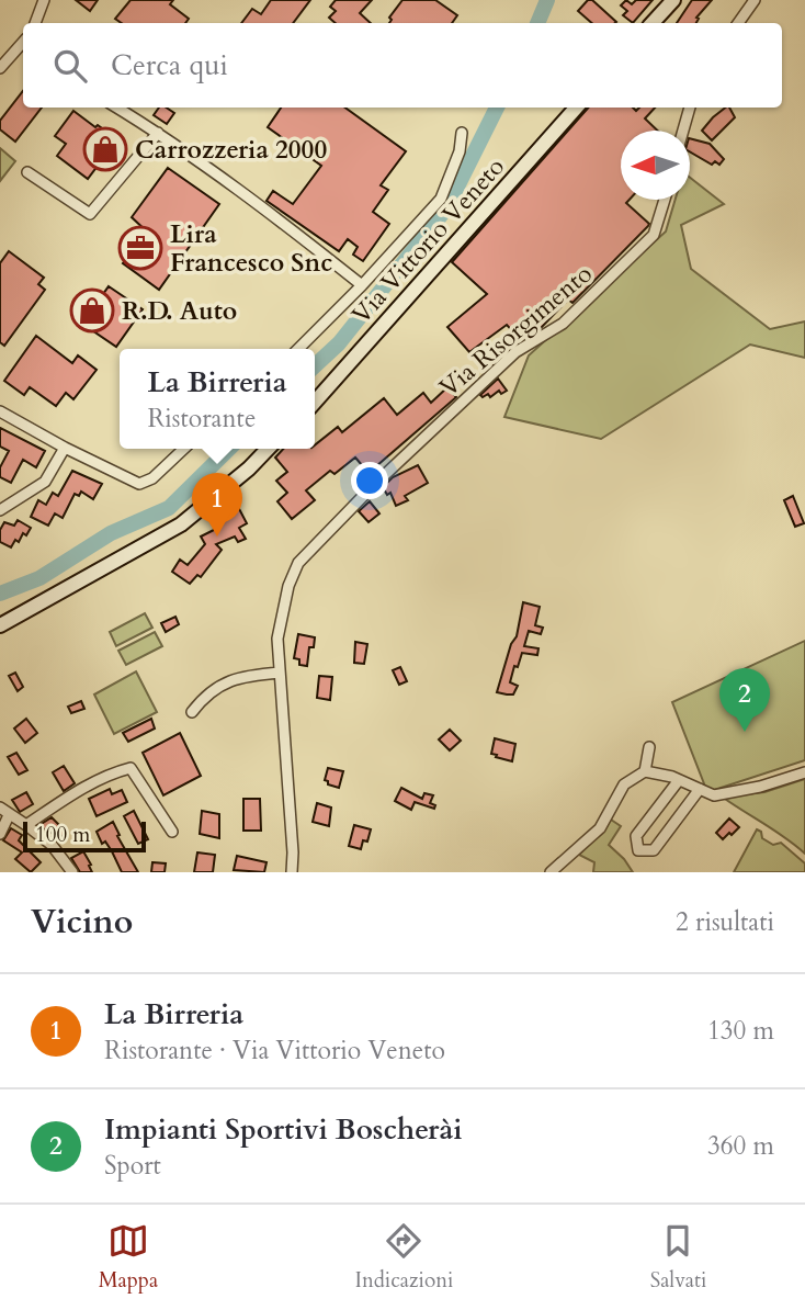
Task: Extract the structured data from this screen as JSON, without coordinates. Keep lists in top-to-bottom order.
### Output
{
  "streets": {
    "main road": ["Via Vittorio Veneto"],
    "street": ["Via Risorgimento"]
  },
  "places": {
    "shop": ["Carrozzeria 2000", "R.D. Auto"],
    "office": ["Lira Francesco Snc"]
  },
  "scale_bar": "100 m",
  "north": "left",
  "page": {
    "search": "Cerca qui",
    "popup": ["La Birreria", "Ristorante"],
    "pins": ["1", "2"],
    "scale": "100 m",
    "heading": ["Vicino", "2 risultati"],
    "list": [
      {
        "mark": "1",
        "name": "La Birreria",
        "note": "Ristorante · Via Vittorio Veneto",
        "value": "130 m"
      },
      {
        "mark": "2",
        "name": "Impianti Sportivi Boscherài",
        "note": "Sport",
        "value": "360 m"
      }
    ],
    "nav": ["Mappa", "Indicazioni", "Salvati"]
  }
}
